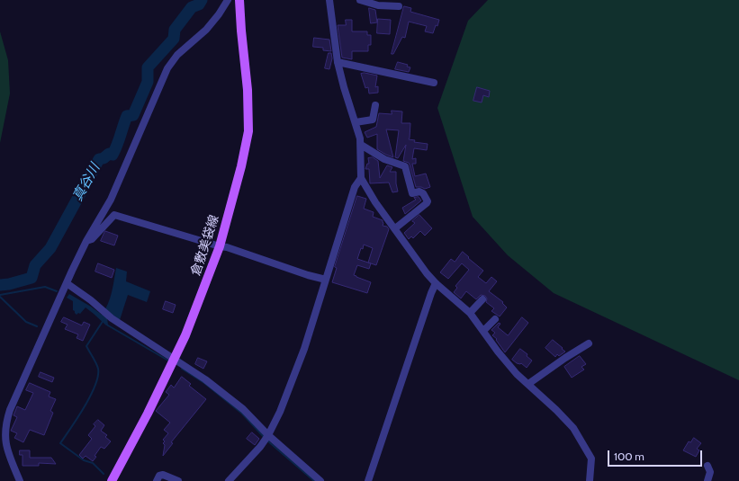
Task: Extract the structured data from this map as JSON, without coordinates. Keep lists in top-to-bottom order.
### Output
{
  "streets": {
    "main road": ["倉敷美袋線"]
  },
  "water": ["真谷川"],
  "scale_bar": "100 m"
}
